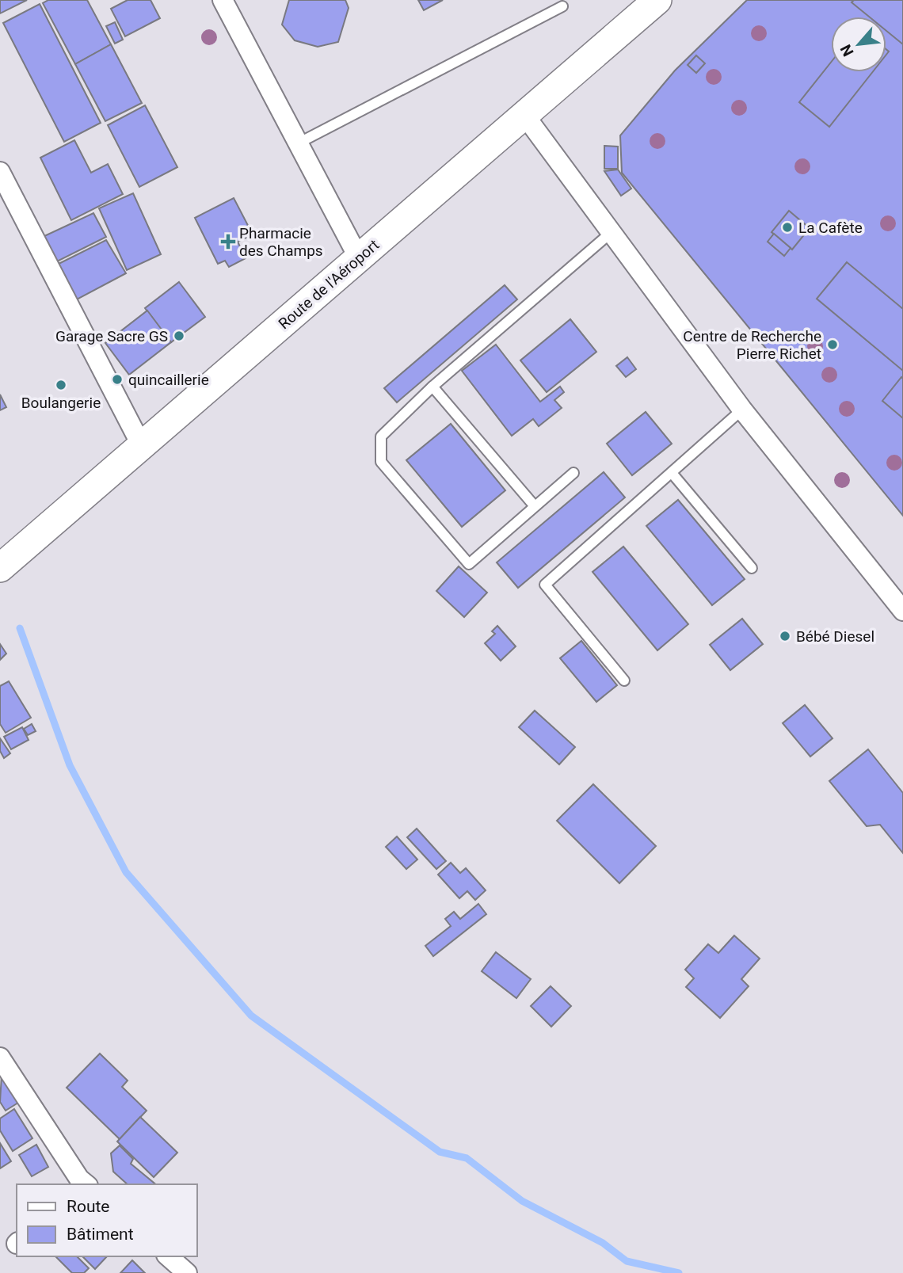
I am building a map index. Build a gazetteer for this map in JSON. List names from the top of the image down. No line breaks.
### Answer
{"streets":{"main road":["Route de l'Aéroport"]},"places":{"other":["La Cafète","Garage Sacre GS","Centre de Recherche Pierre Richet","quincaillerie","Boulangerie","Bébé Diesel"],"health":["Pharmacie des Champs"]},"legend":["Route","Bâtiment"],"north":"bottom left"}
